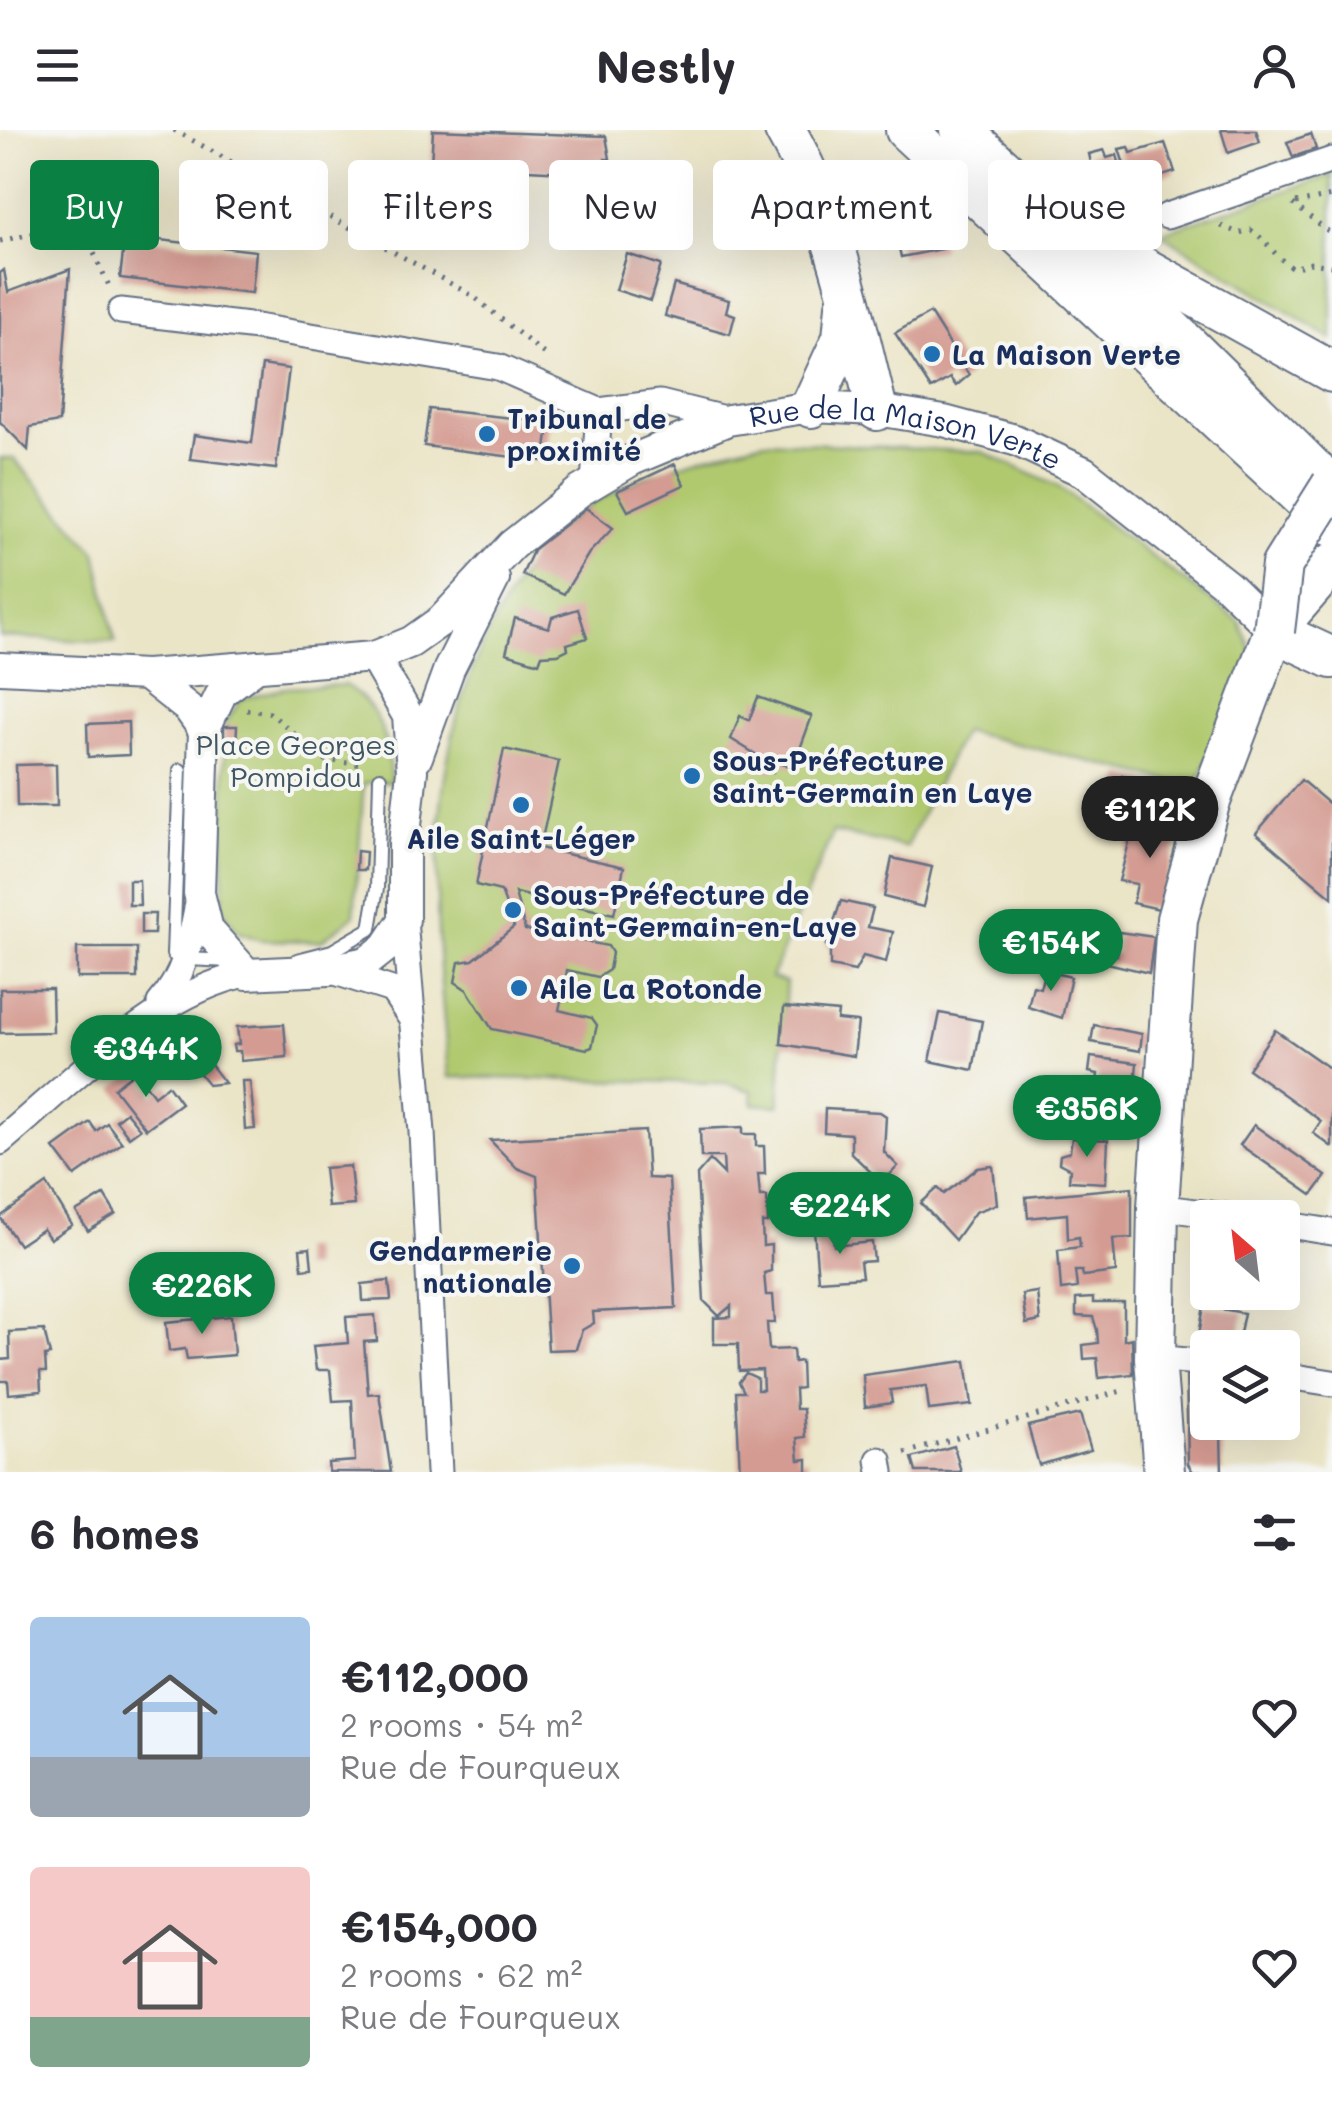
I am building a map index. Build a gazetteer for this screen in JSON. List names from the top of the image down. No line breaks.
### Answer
{"streets":{"street":["Rue de la Maison Verte"]},"parks":["Place Georges Pompidou"],"places":["La Maison Verte","Tribunal de proximité","Sous-Préfecture Saint-Germain en Laye","Aile Saint-Léger","Sous-Préfecture de Saint-Germain-en-Laye","Aile La Rotonde","Gendarmerie nationale"],"north":"top left","page":{"header":"Nestly","chip":["Buy","Rent","Filters","New","Apartment","House"],"price":["€112K","€154K","€344K","€356K","€224K","€226K"],"heading":"6 homes","list":[{"name":"€112,000","note":"2 rooms · 54 m² · Rue de Fourqueux"},{"name":"€154,000","note":"2 rooms · 62 m² · Rue de Fourqueux"}]}}
